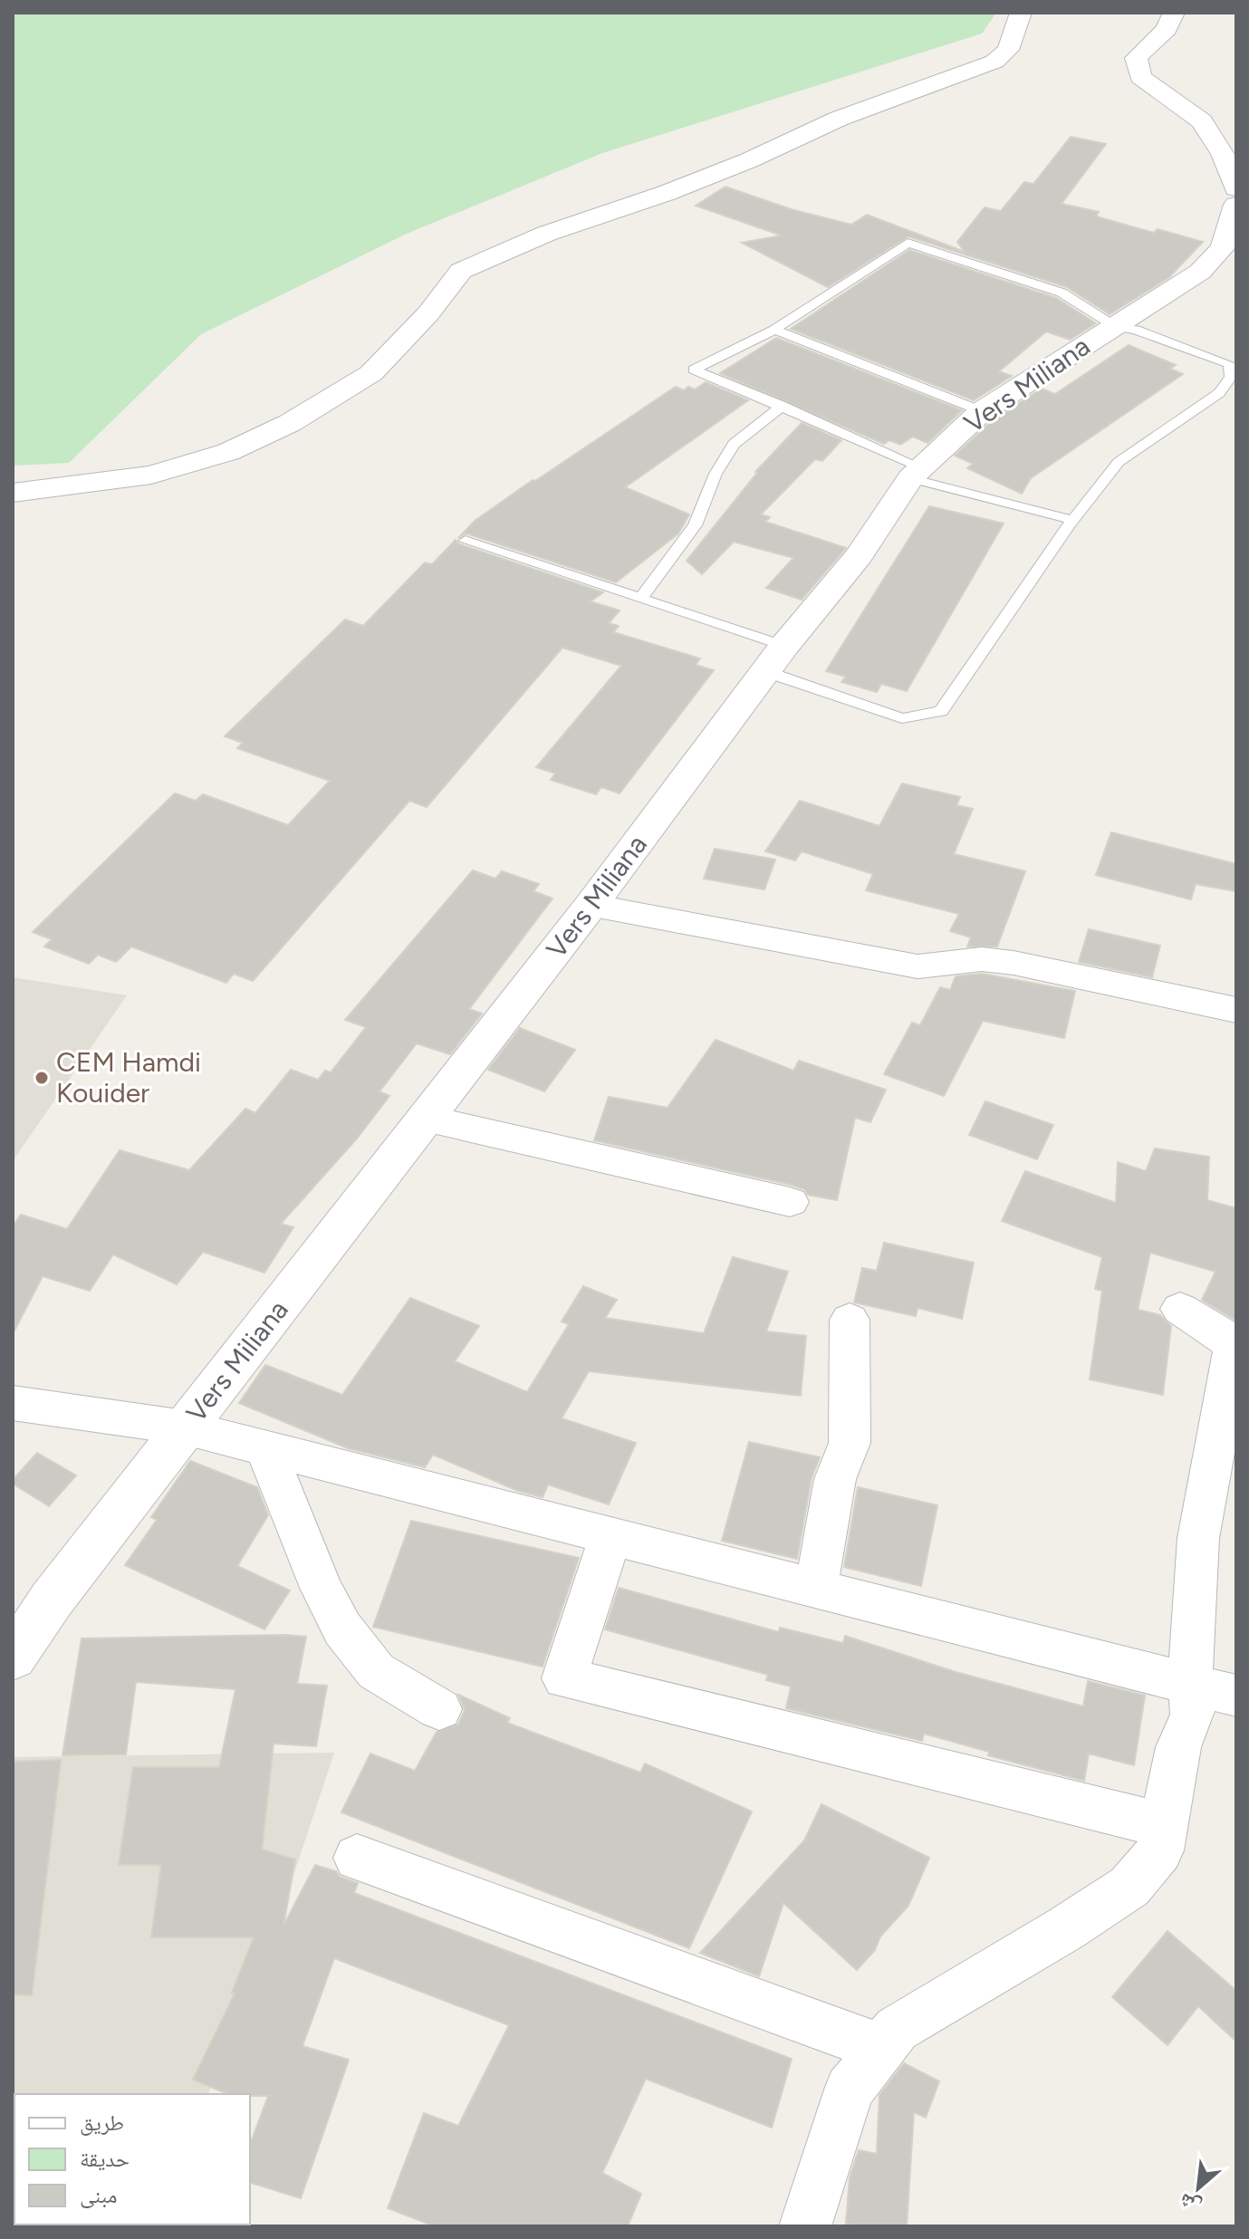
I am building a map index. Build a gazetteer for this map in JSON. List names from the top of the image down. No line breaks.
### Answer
{"streets":{"main road":["Vers Miliana"]},"places":["CEM Hamdi Kouider"],"legend":["طريق","حديقة","مبنى"],"north":"bottom left"}
